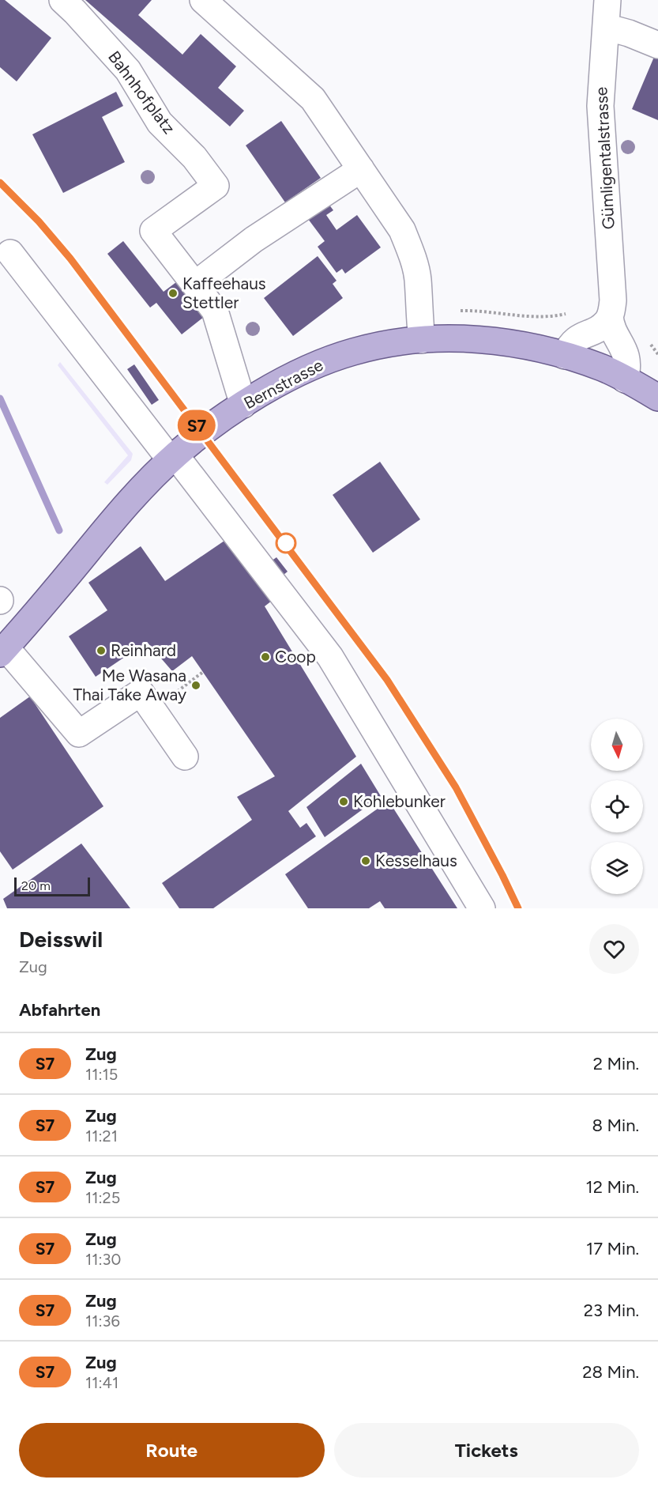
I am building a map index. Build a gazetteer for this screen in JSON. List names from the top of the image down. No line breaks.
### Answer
{"streets":{"main road":["Bernstrasse"],"street":["Bahnhofplatz","Gümligentalstrasse"]},"crossings":[["Bahnhofplatz","Bernstrasse"]],"places":["Kaffeehaus Stettler","Reinhard","Coop","Me Wasana Thai Take Away","Kohlebunker","Kesselhaus"],"scale_bar":"20 m","north":"bottom","page":{"on_map":"S7","scale":"20 m","heading":[["Deisswil","Zug"],"Abfahrten"],"list":[{"mark":"S7","name":"Zug","note":"11:15","value":"2 Min."},{"mark":"S7","name":"Zug","note":"11:21","value":"8 Min."},{"mark":"S7","name":"Zug","note":"11:25","value":"12 Min."},{"mark":"S7","name":"Zug","note":"11:30","value":"17 Min."},{"mark":"S7","name":"Zug","note":"11:36","value":"23 Min."},{"mark":"S7","name":"Zug","note":"11:41","value":"28 Min."}],"buttons":["Route","Tickets"]}}
